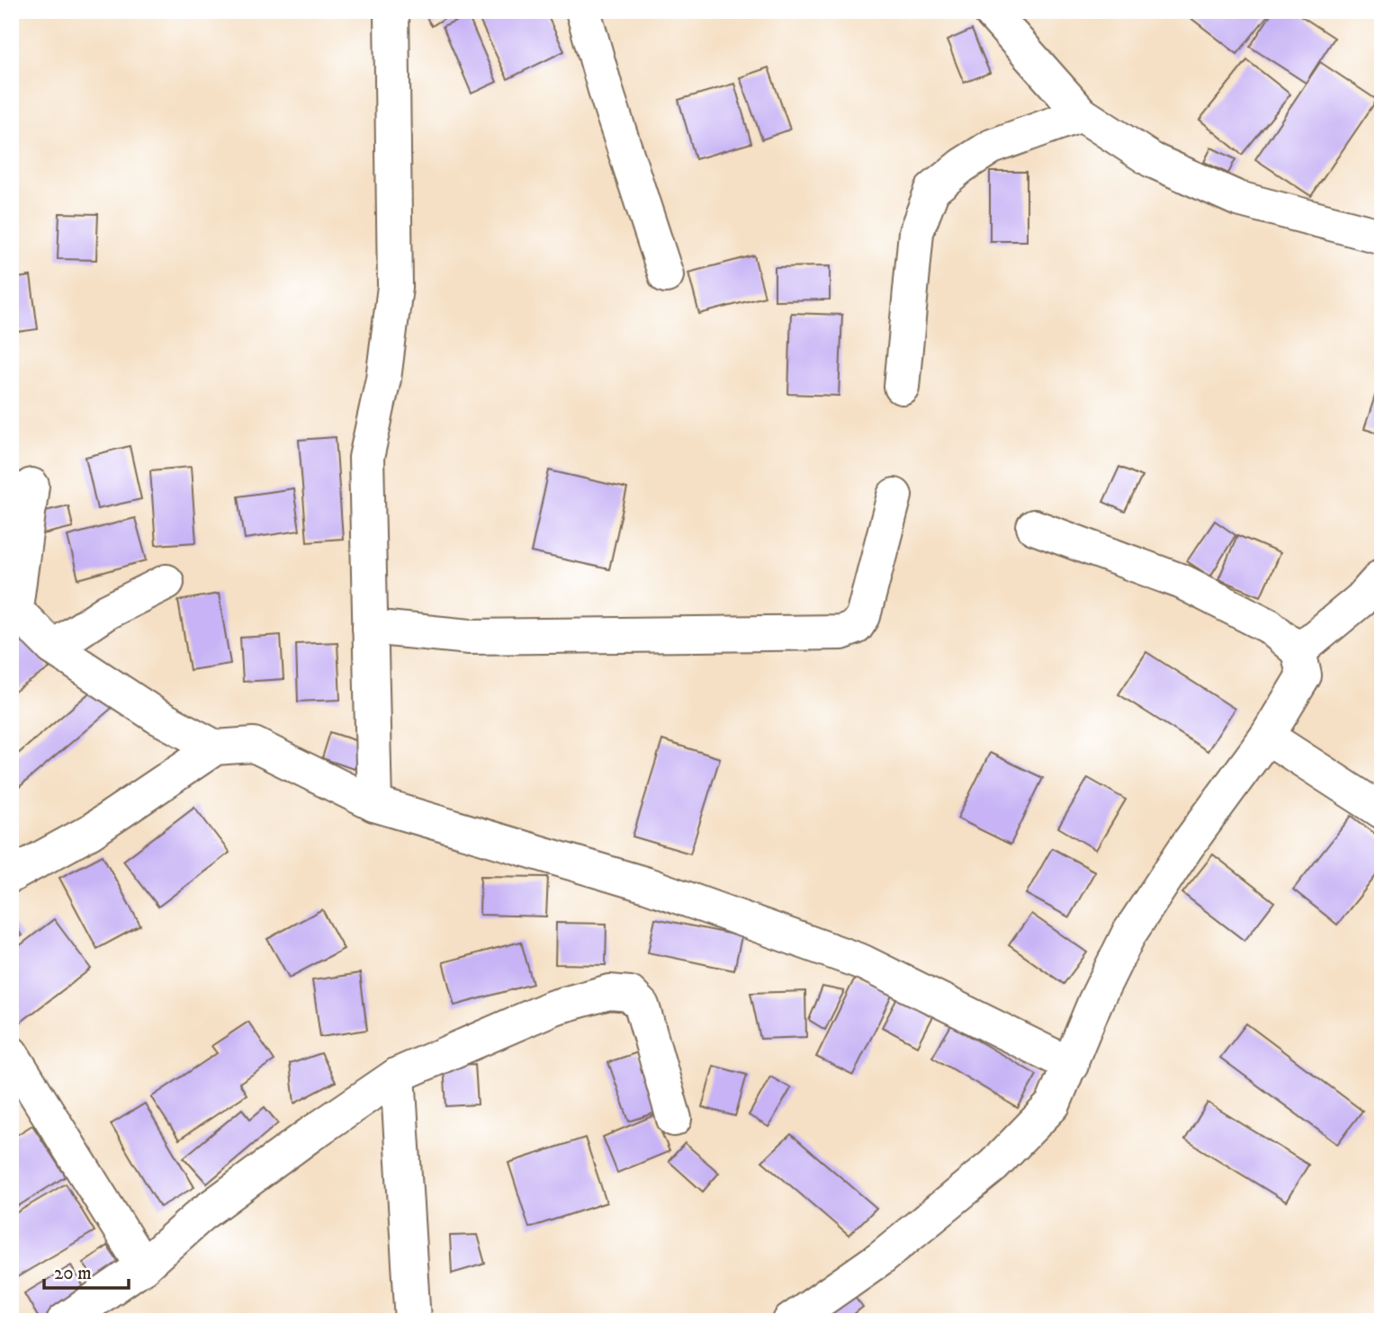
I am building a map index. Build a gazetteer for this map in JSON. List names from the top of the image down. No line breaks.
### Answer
{"scale_bar":"20 m"}
